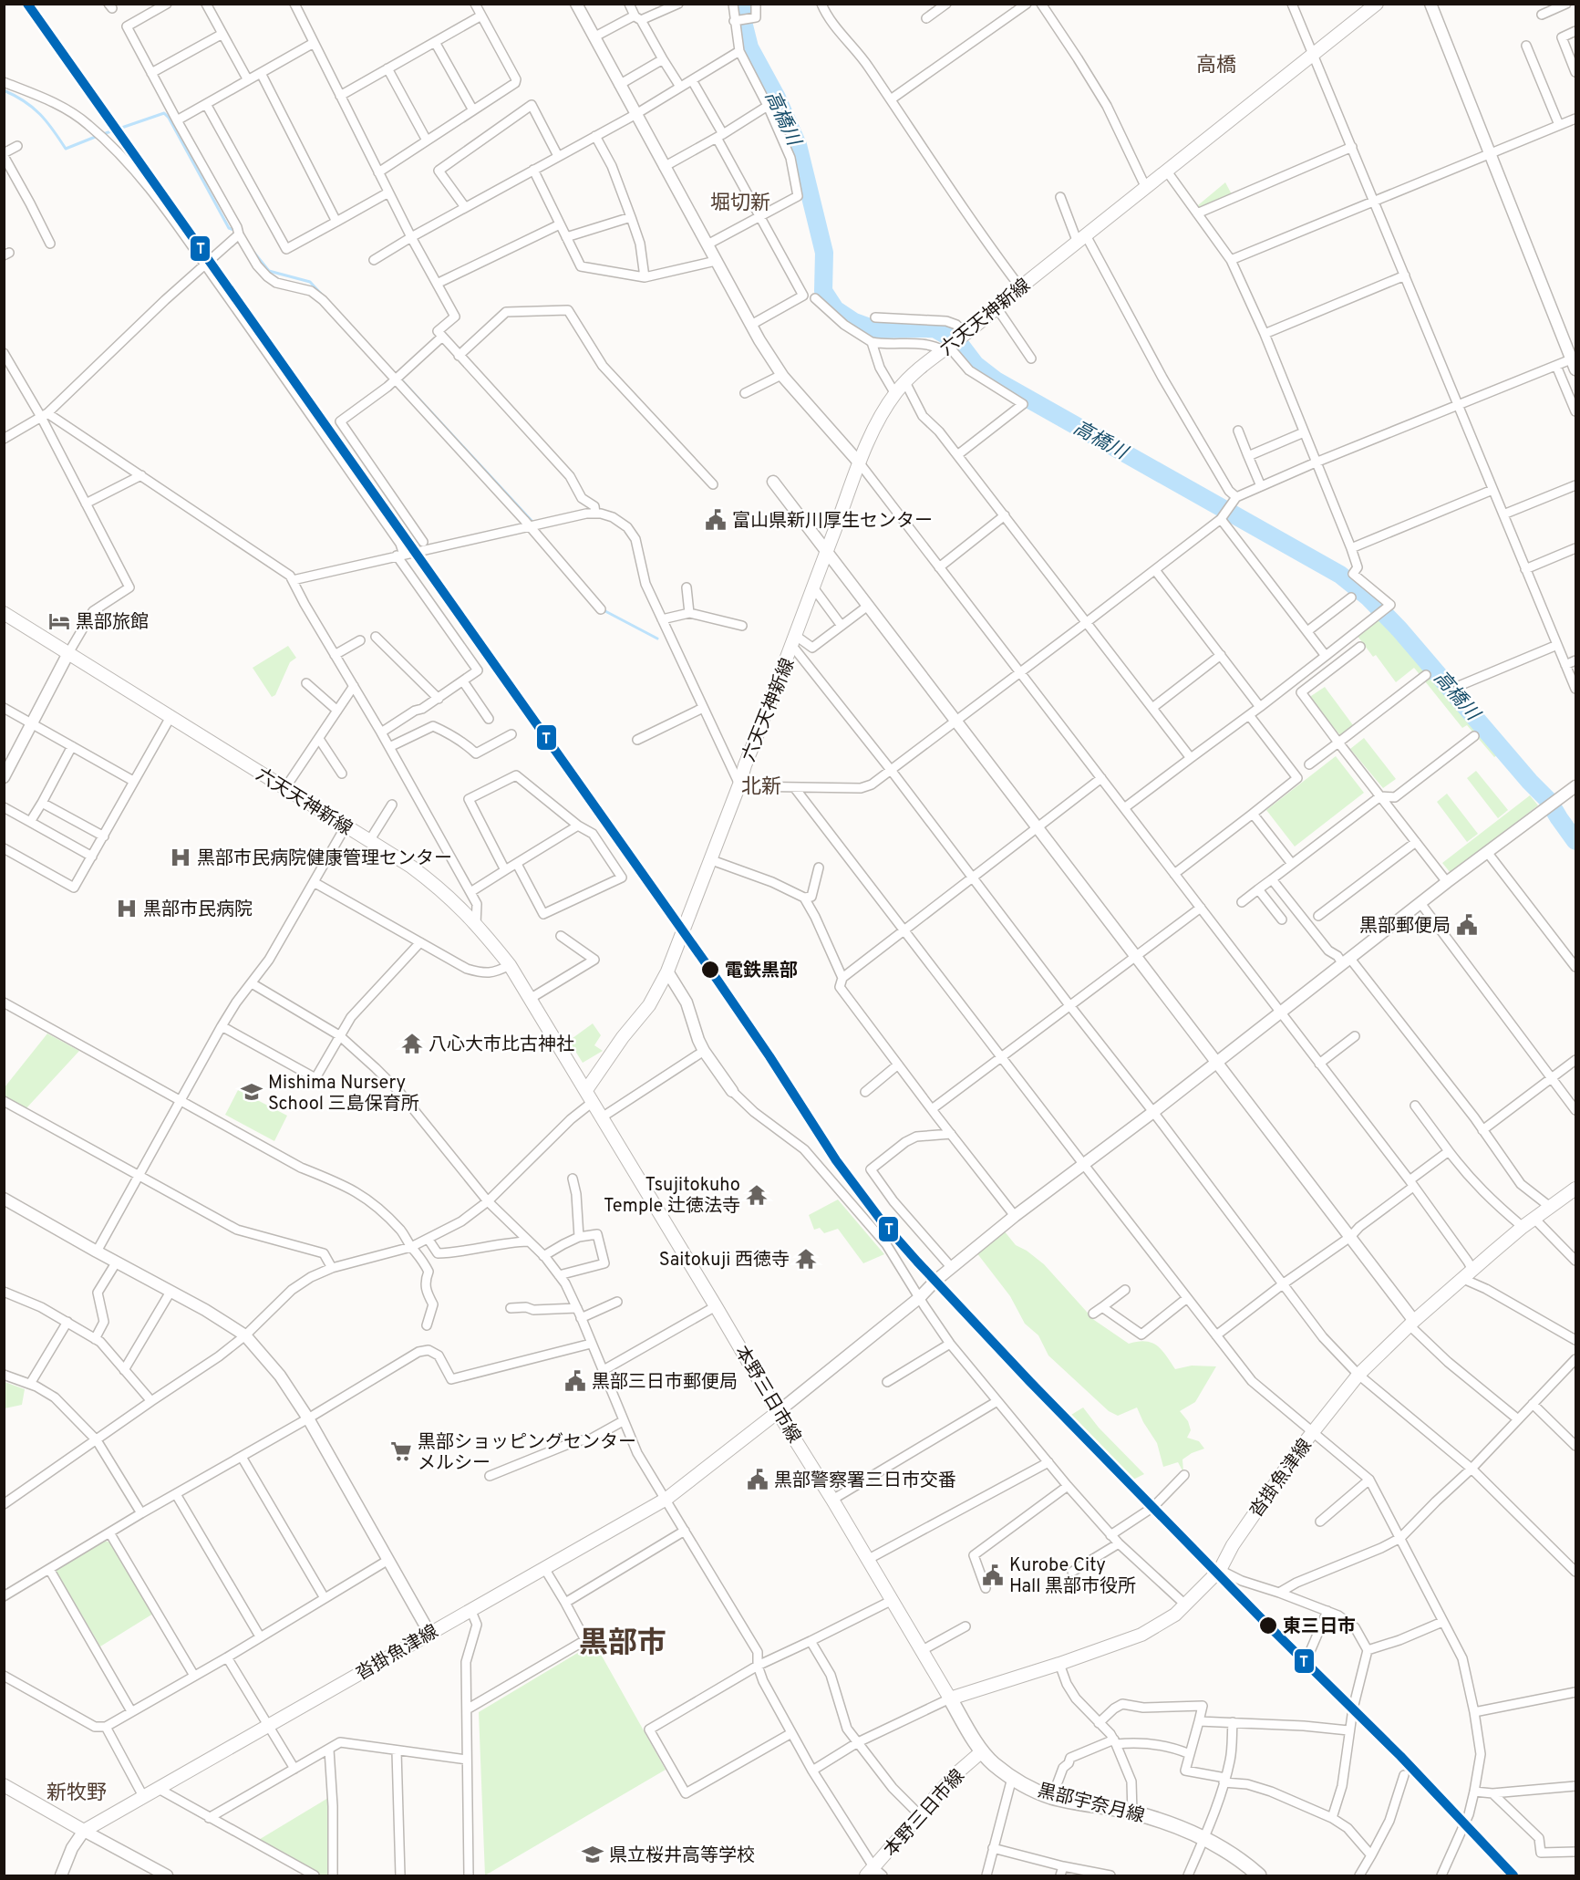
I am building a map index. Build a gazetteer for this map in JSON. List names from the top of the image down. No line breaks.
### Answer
{"streets":{"main road":["六天天神新線","本野三日市線","沓掛魚津線","黒部宇奈月線"]},"crossings":[["六天天神新線","本野三日市線"],["本野三日市線","沓掛魚津線"],["本野三日市線","黒部宇奈月線"],["沓掛魚津線","黒部宇奈月線"]],"districts":["高橋","堀切新","北新","黒部市","新牧野"],"water":["高橋川"],"places":{"public building":["富山県新川厚生センター","黒部郵便局","黒部三日市郵便局","黒部警察署三日市交番","Kurobe City Hall 黒部市役所"],"hotel":["黒部旅館"],"hospital":["黒部市民病院健康管理センター","黒部市民病院"],"other":["電鉄黒部","東三日市"],"temple":["八心大市比古神社","Tsujitokuho Temple 辻徳法寺","Saitokuji 西徳寺"],"school or university":["Mishima Nursery School 三島保育所","県立桜井高等学校"],"supermarket":["黒部ショッピングセンター メルシー"]},"lines":["transit line T"]}
